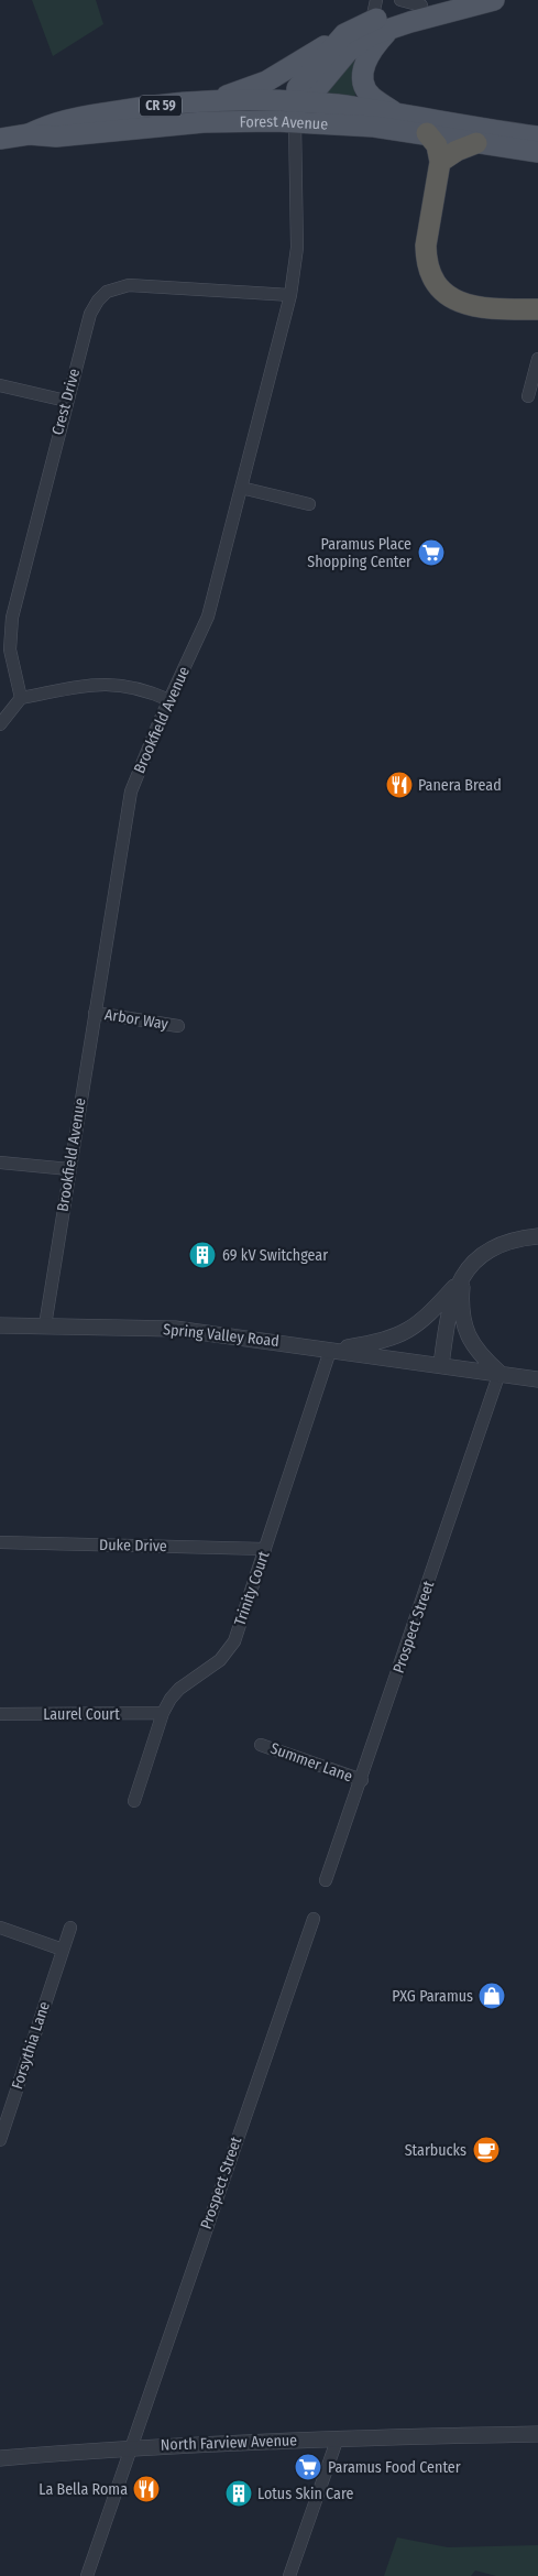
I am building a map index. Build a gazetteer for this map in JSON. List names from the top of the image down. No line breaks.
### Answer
{"streets":{"main road":["CR 59","Forest Avenue"],"street":["Crest Drive","Brookfield Avenue","Arbor Way","Spring Valley Road","Duke Drive","Trinity Court","Prospect Street","Laurel Court","Summer Lane","Forsythia Lane","North Farview Avenue"]},"crossings":[["Forest Avenue","Brookfield Avenue"],["Crest Drive","Brookfield Avenue"],["Brookfield Avenue","Arbor Way"],["Brookfield Avenue","Spring Valley Road"],["Spring Valley Road","Trinity Court"],["Spring Valley Road","Prospect Street"],["Duke Drive","Trinity Court"],["Trinity Court","Laurel Court"],["Prospect Street","Summer Lane"],["Prospect Street","North Farview Avenue"]],"places":{"supermarket":["Paramus Place Shopping Center","Paramus Food Center"],"restaurant":["Panera Bread","La Bella Roma"],"building":["69 kV Switchgear","Lotus Skin Care"],"shop":["PXG Paramus"],"cafe":["Starbucks"]}}
